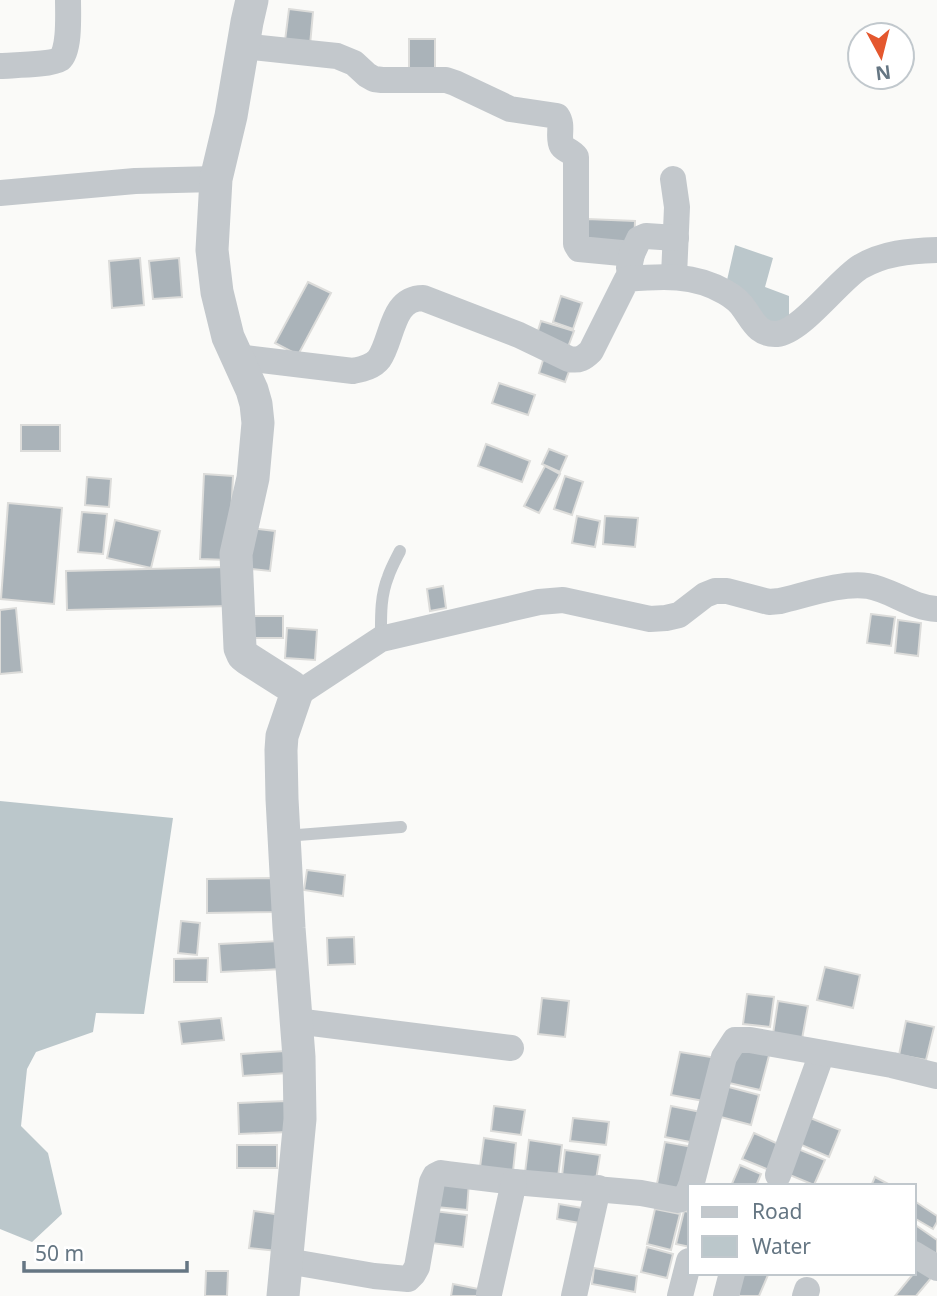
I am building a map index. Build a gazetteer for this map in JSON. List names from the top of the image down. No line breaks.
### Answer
{"legend":["Road","Water"],"scale_bar":"50 m","north":"bottom"}
